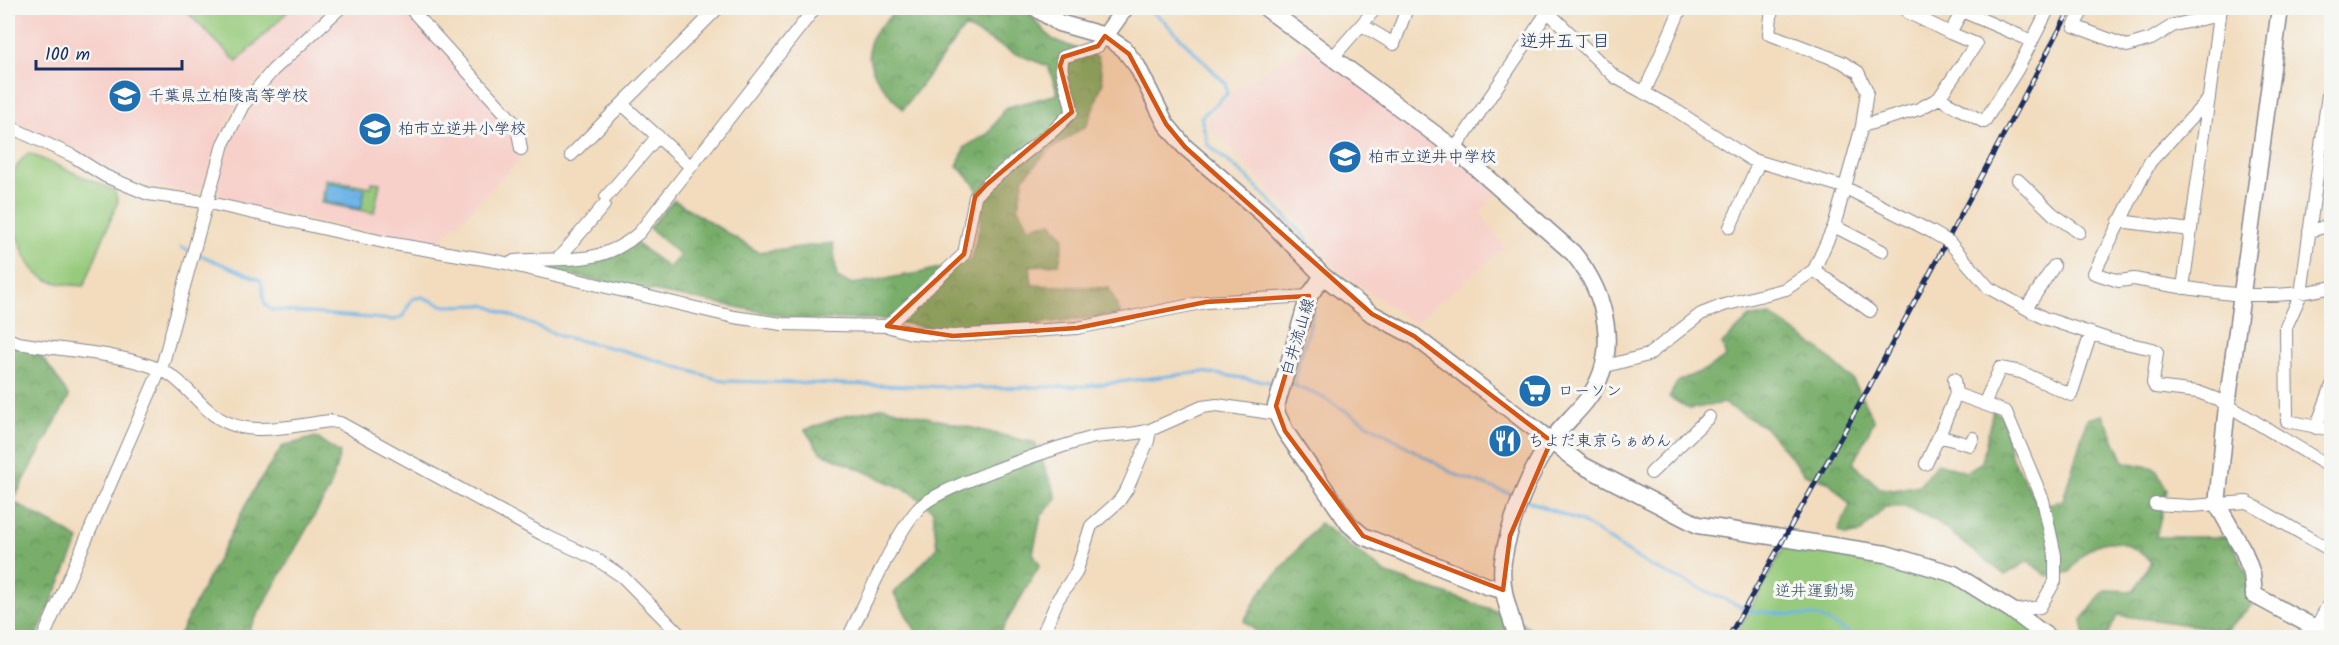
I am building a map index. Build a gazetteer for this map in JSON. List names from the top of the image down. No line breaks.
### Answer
{"streets":{"street":["白井流山線"]},"districts":["逆井五丁目"],"parks":["逆井運動場"],"places":{"school or university":["千葉県立柏陵高等学校","柏市立逆井小学校","柏市立逆井中学校"],"supermarket":["ローソン"],"restaurant":["ちよだ東京らぁめん"]},"scale_bar":"100 m"}
